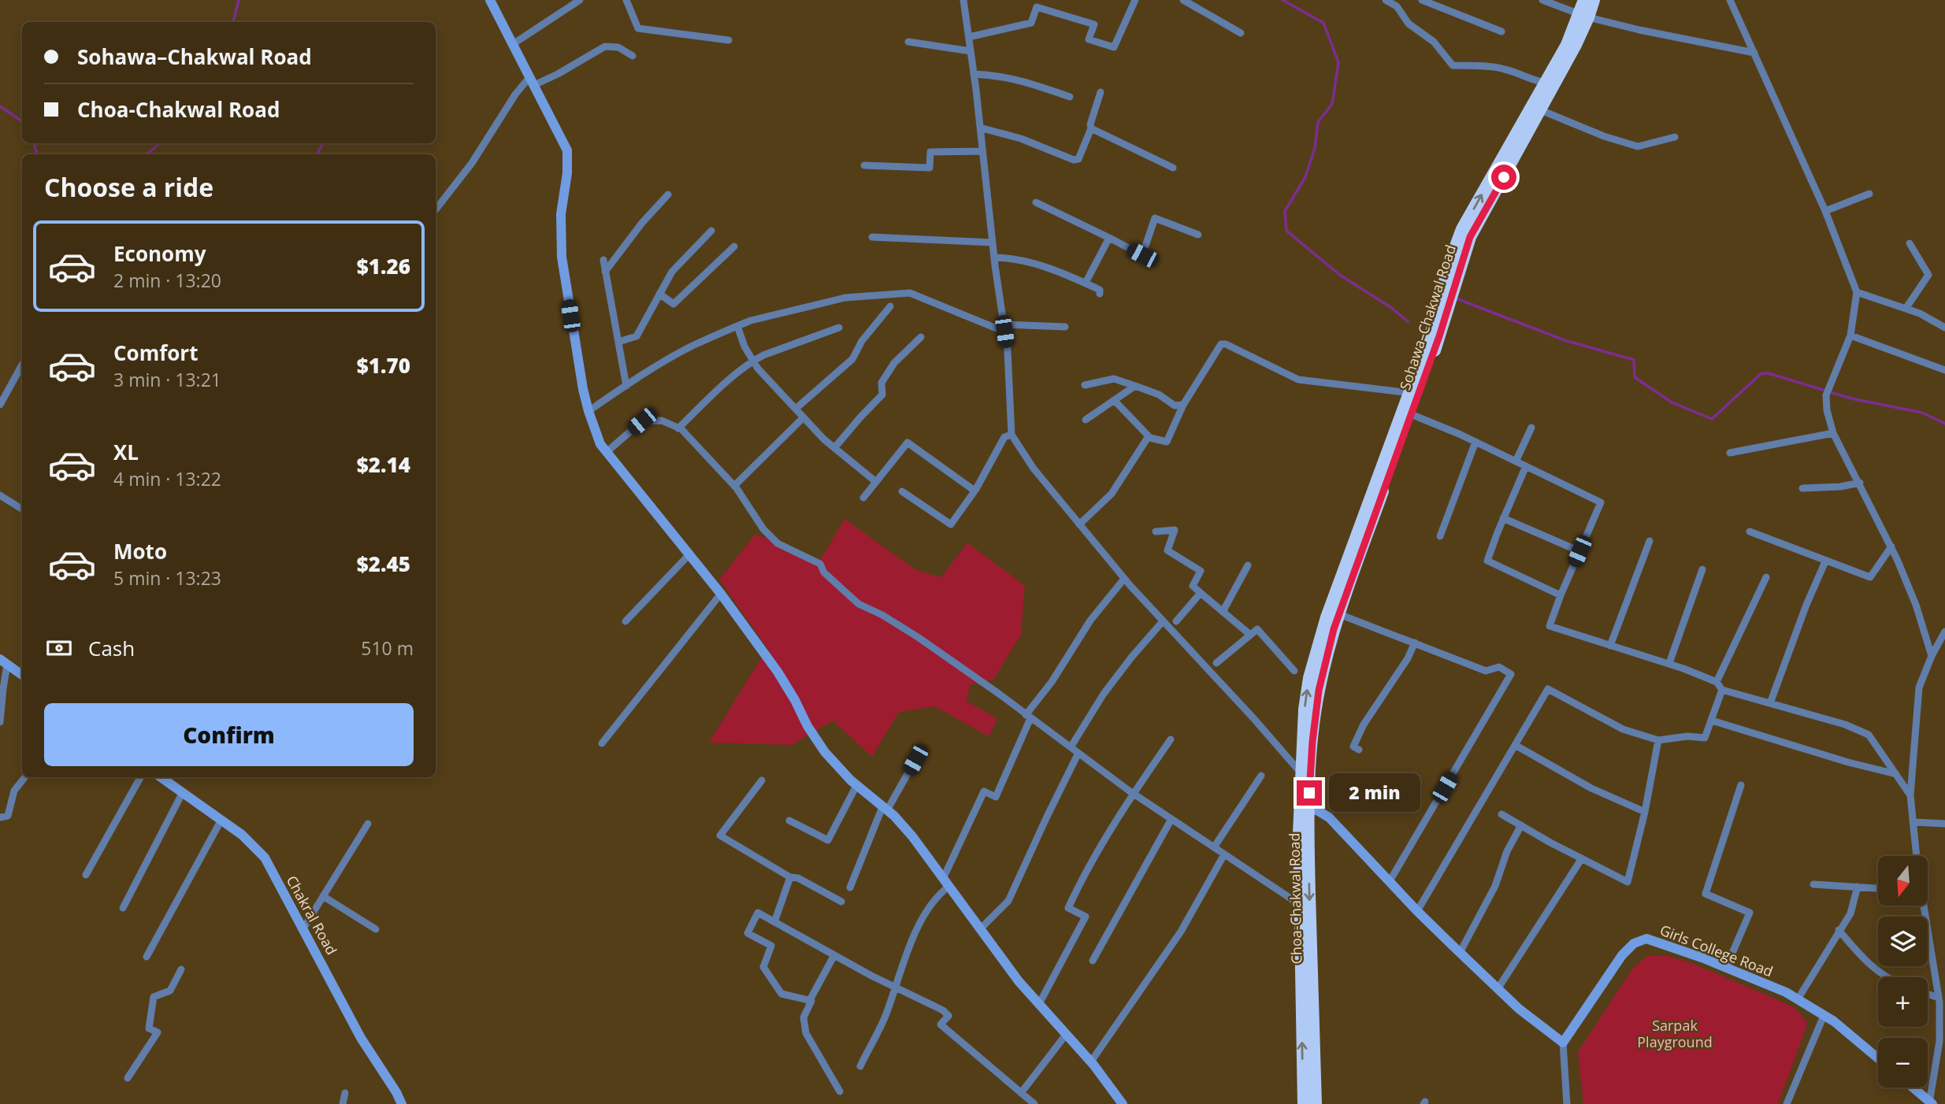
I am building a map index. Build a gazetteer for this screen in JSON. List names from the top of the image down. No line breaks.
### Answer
{"streets":{"highway":["Sohawa–Chakwal Road","Choa-Chakwal Road"],"street":["Chakral Road","Girls College Road"]},"crossings":[["Sohawa–Chakwal Road","Choa-Chakwal Road"]],"parks":["Sarpak Playground"],"north":"bottom","page":{"banner":["Sohawa–Chakwal Road","Choa-Chakwal Road"],"heading":"Choose a ride","list":[{"name":"Economy","note":"2 min · 13:20","value":"$1.26"},{"name":"Comfort","note":"3 min · 13:21","value":"$1.70"},{"name":"XL","note":"4 min · 13:22","value":"$2.14"},{"name":"Moto","note":"5 min · 13:23","value":"$2.45"}],"pay":["Cash","510 m"],"buttons":"Confirm","bubble":"2 min","map_buttons":["+","−"]}}
